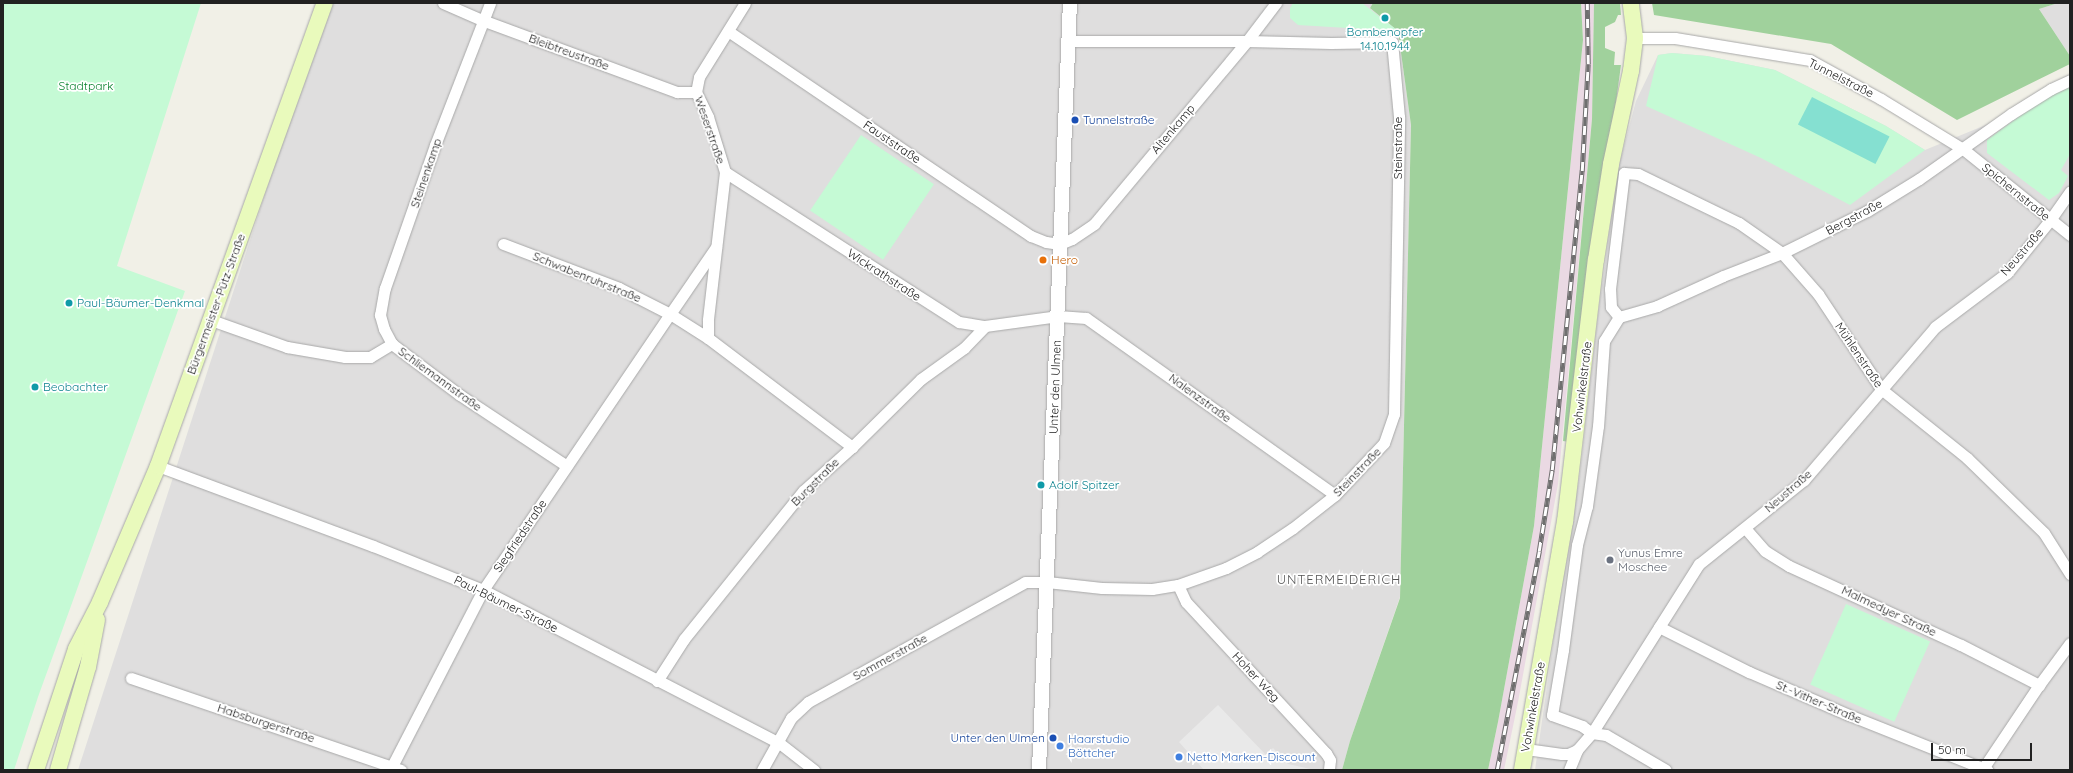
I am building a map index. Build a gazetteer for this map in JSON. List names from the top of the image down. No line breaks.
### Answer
{"streets":{"main road":["Bürgermeister-Pütz-Straße","Vohwinkelstraße"],"street":["Bleibtreustraße","Tunnelstraße","Altenkamp","Weserstraße","Fauststraße","Steinstraße","Steinenkamp","Spichernstraße","Bergstraße","Neustraße","Wickrathstraße","Schwabenruhrstraße","Mühlenstraße","Schliemannstraße","Unter den Ulmen","Nalenzstraße","Burgstraße","Siegfriedstraße","Paul-Bäumer-Straße","Malmedyer Straße","Sommerstraße","Hoher Weg","St.-Vither-Straße","Habsburgerstraße"]},"crossings":[["Bleibtreustraße","Weserstraße"],["Bleibtreustraße","Steinenkamp"],["Tunnelstraße","Spichernstraße"],["Tunnelstraße","Bergstraße"],["Tunnelstraße","Vohwinkelstraße"],["Altenkamp","Fauststraße"],["Altenkamp","Steinstraße"],["Altenkamp","Unter den Ulmen"],["Weserstraße","Fauststraße"],["Weserstraße","Wickrathstraße"],["Weserstraße","Schwabenruhrstraße"],["Weserstraße","Siegfriedstraße"],["Fauststraße","Unter den Ulmen"],["Steinstraße","Unter den Ulmen"],["Steinstraße","Nalenzstraße"],["Steinstraße","Sommerstraße"],["Steinstraße","Hoher Weg"],["Steinenkamp","Schliemannstraße"],["Spichernstraße","Bergstraße"],["Spichernstraße","Neustraße"],["Bergstraße","Mühlenstraße"],["Neustraße","Mühlenstraße"],["Neustraße","Malmedyer Straße"],["Neustraße","St.-Vither-Straße"],["Wickrathstraße","Unter den Ulmen"],["Wickrathstraße","Nalenzstraße"],["Wickrathstraße","Burgstraße"],["Schwabenruhrstraße","Siegfriedstraße"],["Bürgermeister-Pütz-Straße","Schliemannstraße"],["Bürgermeister-Pütz-Straße","Paul-Bäumer-Straße"],["Schliemannstraße","Siegfriedstraße"],["Unter den Ulmen","Nalenzstraße"],["Unter den Ulmen","Sommerstraße"],["Burgstraße","Paul-Bäumer-Straße"],["Siegfriedstraße","Paul-Bäumer-Straße"],["Siegfriedstraße","Habsburgerstraße"],["Paul-Bäumer-Straße","Sommerstraße"]],"districts":["UNTERMEIDERICH"],"parks":["Stadtpark"],"places":["Bombenopfer 14.10.1944","Tunnelstraße","Hero","Paul-Bäumer-Denkmal","Beobachter","Adolf Spitzer","Yunus Emre Moschee","Unter den Ulmen","Haarstudio Böttcher","Netto Marken-Discount"],"scale_bar":"50 m"}
